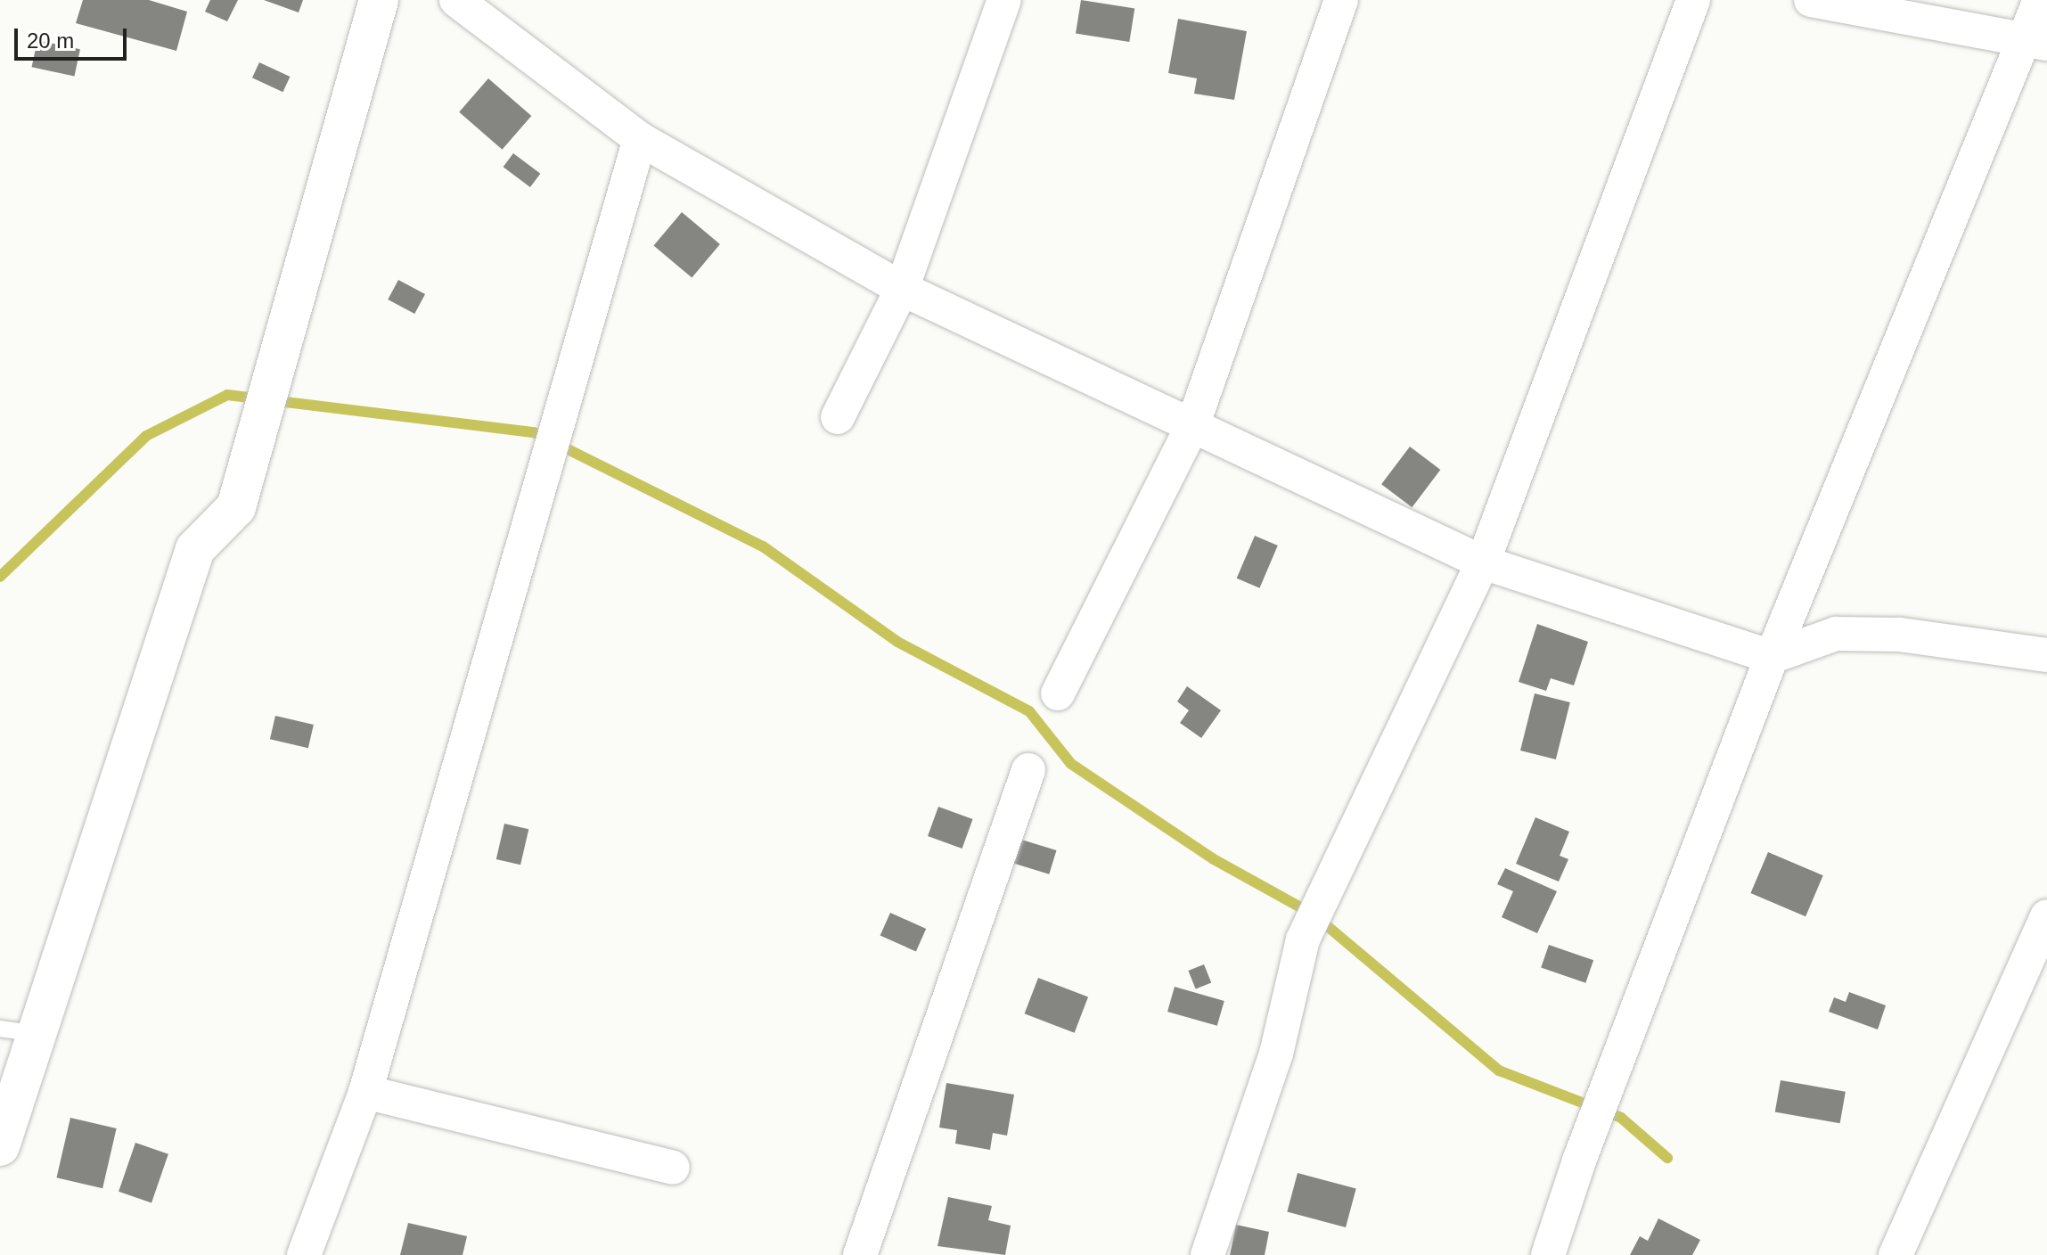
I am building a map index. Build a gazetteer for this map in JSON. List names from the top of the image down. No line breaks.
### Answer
{"scale_bar":"20 m"}
